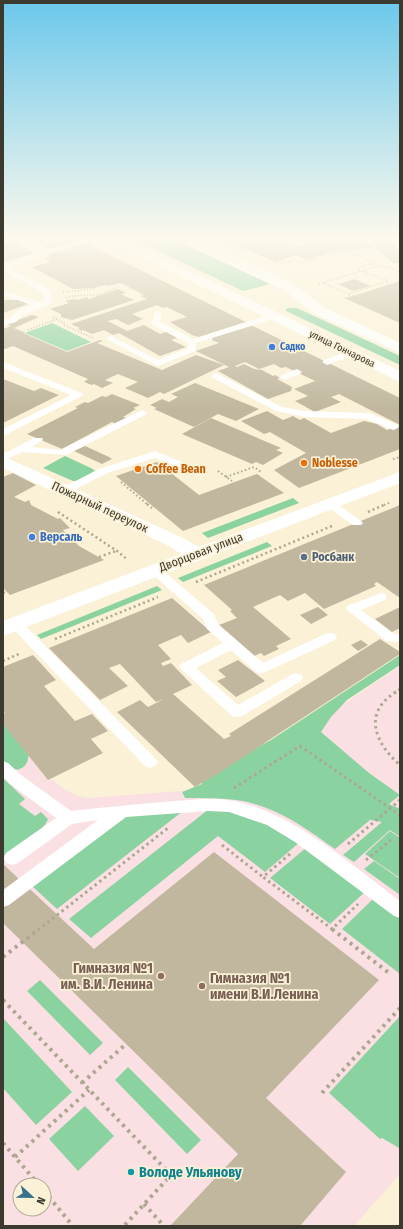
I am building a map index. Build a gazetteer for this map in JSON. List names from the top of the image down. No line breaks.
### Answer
{"streets":{"main road":["улица Гончарова","Пожарный переулок","Дворцовая улица"]},"crossings":[["Пожарный переулок","Дворцовая улица"]],"places":["Садко","Noblesse","Coffee Bean","Версаль","Росбанк","Гимназия №1 им. В.И. Ленина","Гимназия №1 имени В.И.Ленина","Володе Ульянову"],"north":"right"}
